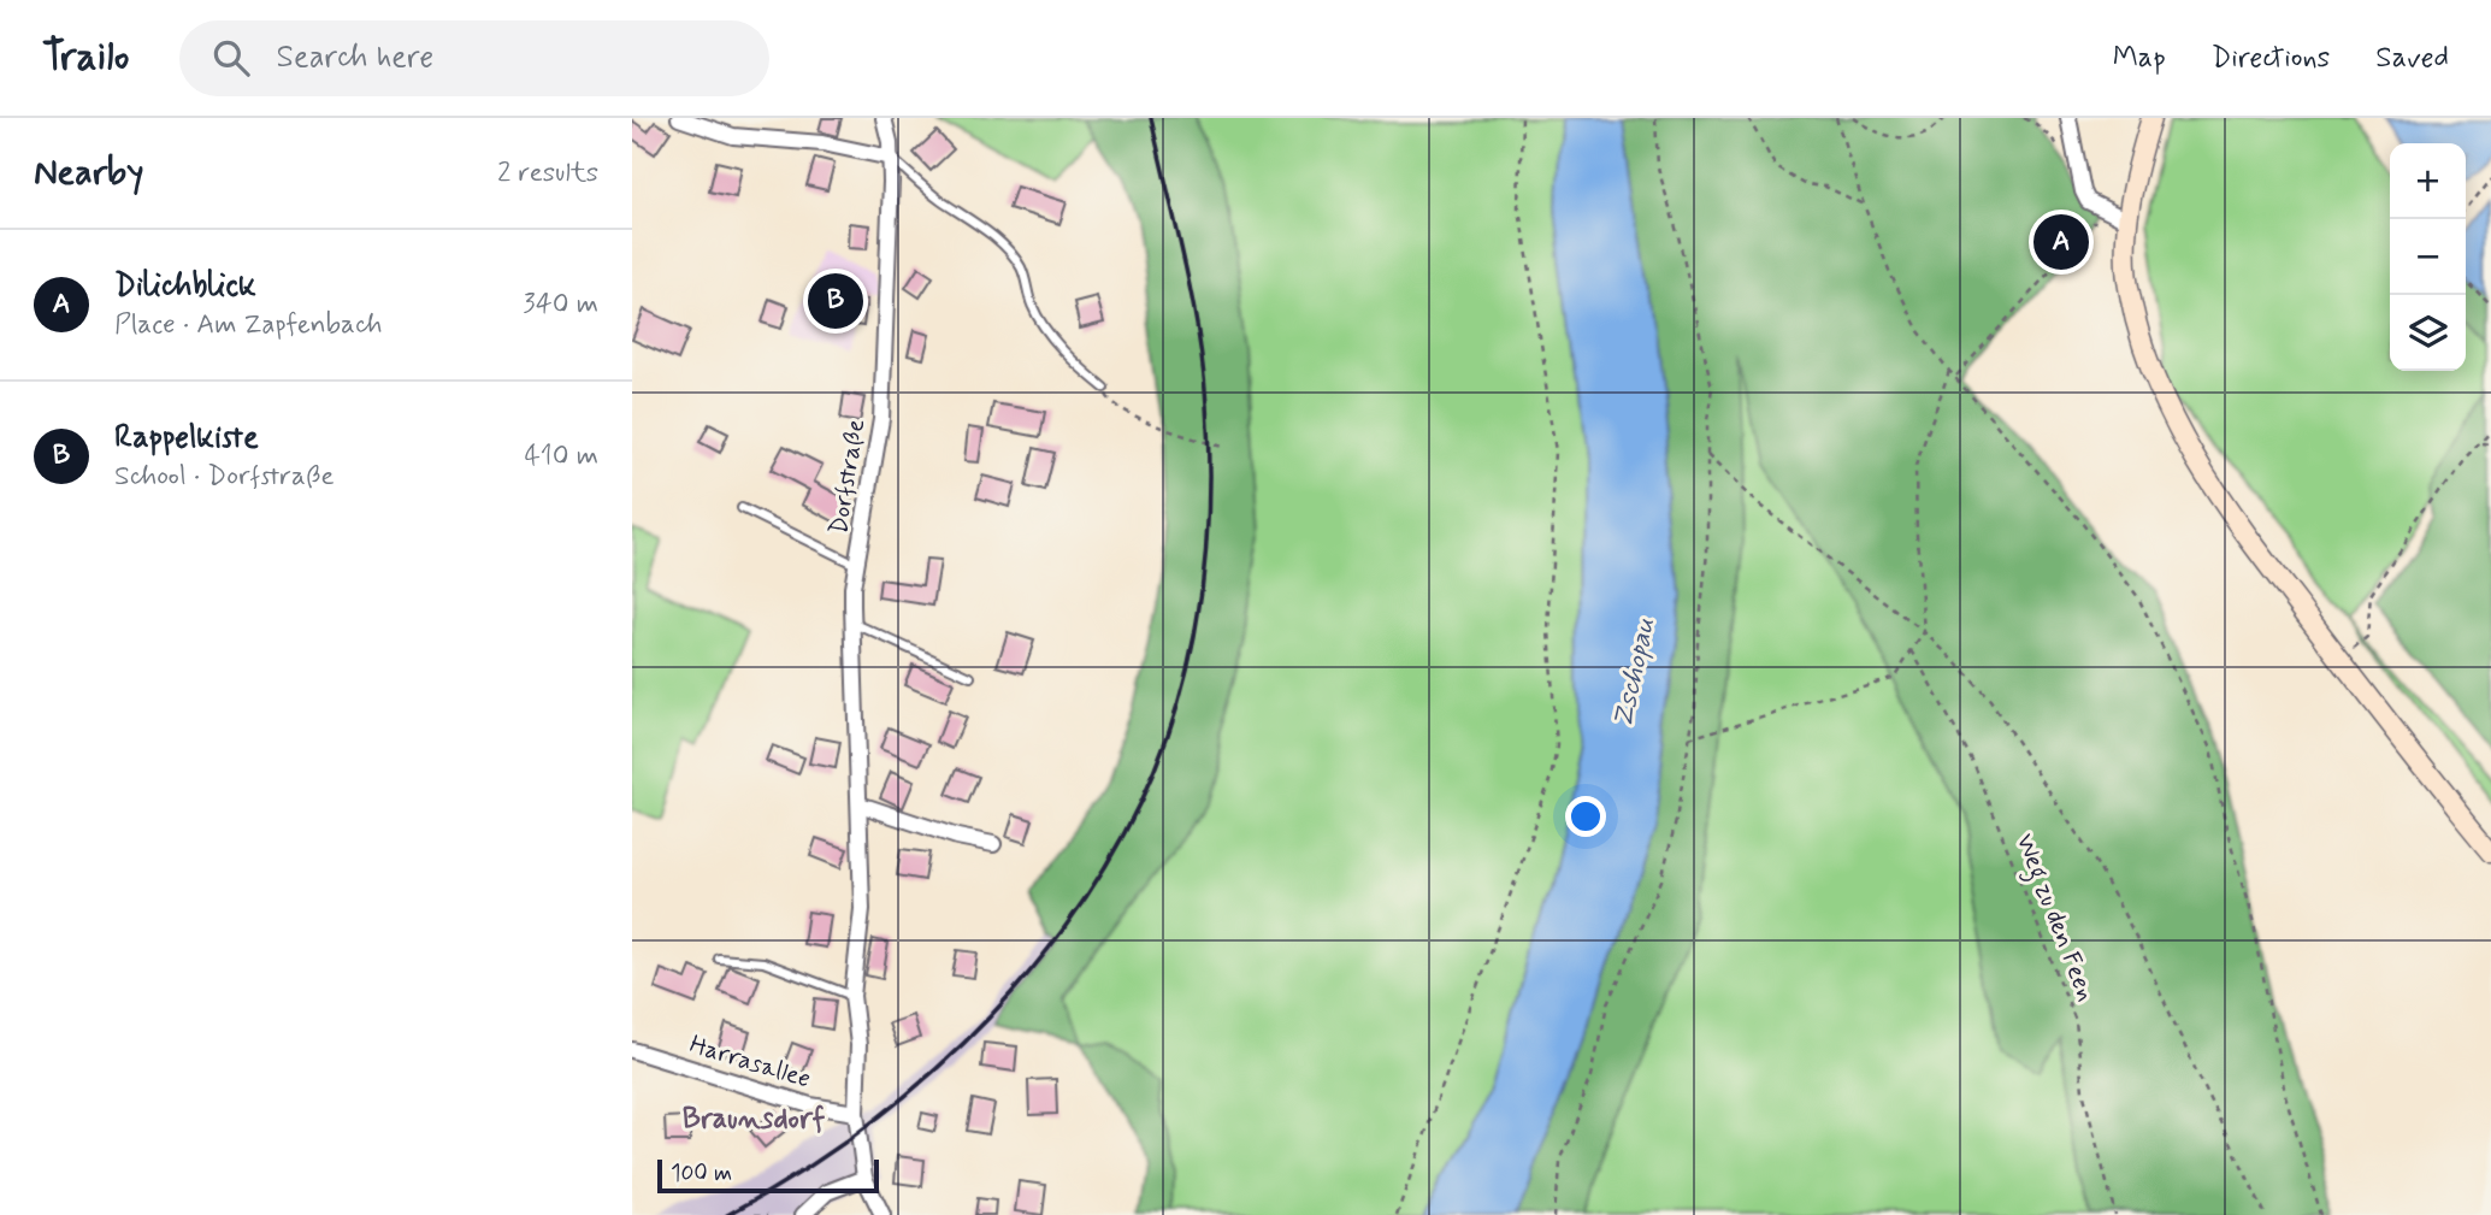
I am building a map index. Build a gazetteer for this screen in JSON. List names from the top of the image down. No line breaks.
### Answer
{"streets":{"street":["Dorfstraße","Harrasallee"],"path":["Weg zu den Feen"]},"crossings":[["Dorfstraße","Harrasallee"]],"districts":["Braunsdorf"],"water":["Zschopau"],"scale_bar":"100 m","page":{"header":"Trailo","search":"Search here","nav":["Map","Directions","Saved"],"heading":["Nearby","2 results"],"map_buttons":["+","−"],"pins":["A","B"],"list":[{"mark":"A","name":"Dilichblick","note":"Place · Am Zapfenbach","value":"340 m"},{"mark":"B","name":"Rappelkiste","note":"School · Dorfstraße","value":"410 m"}],"scale":"100 m"}}
